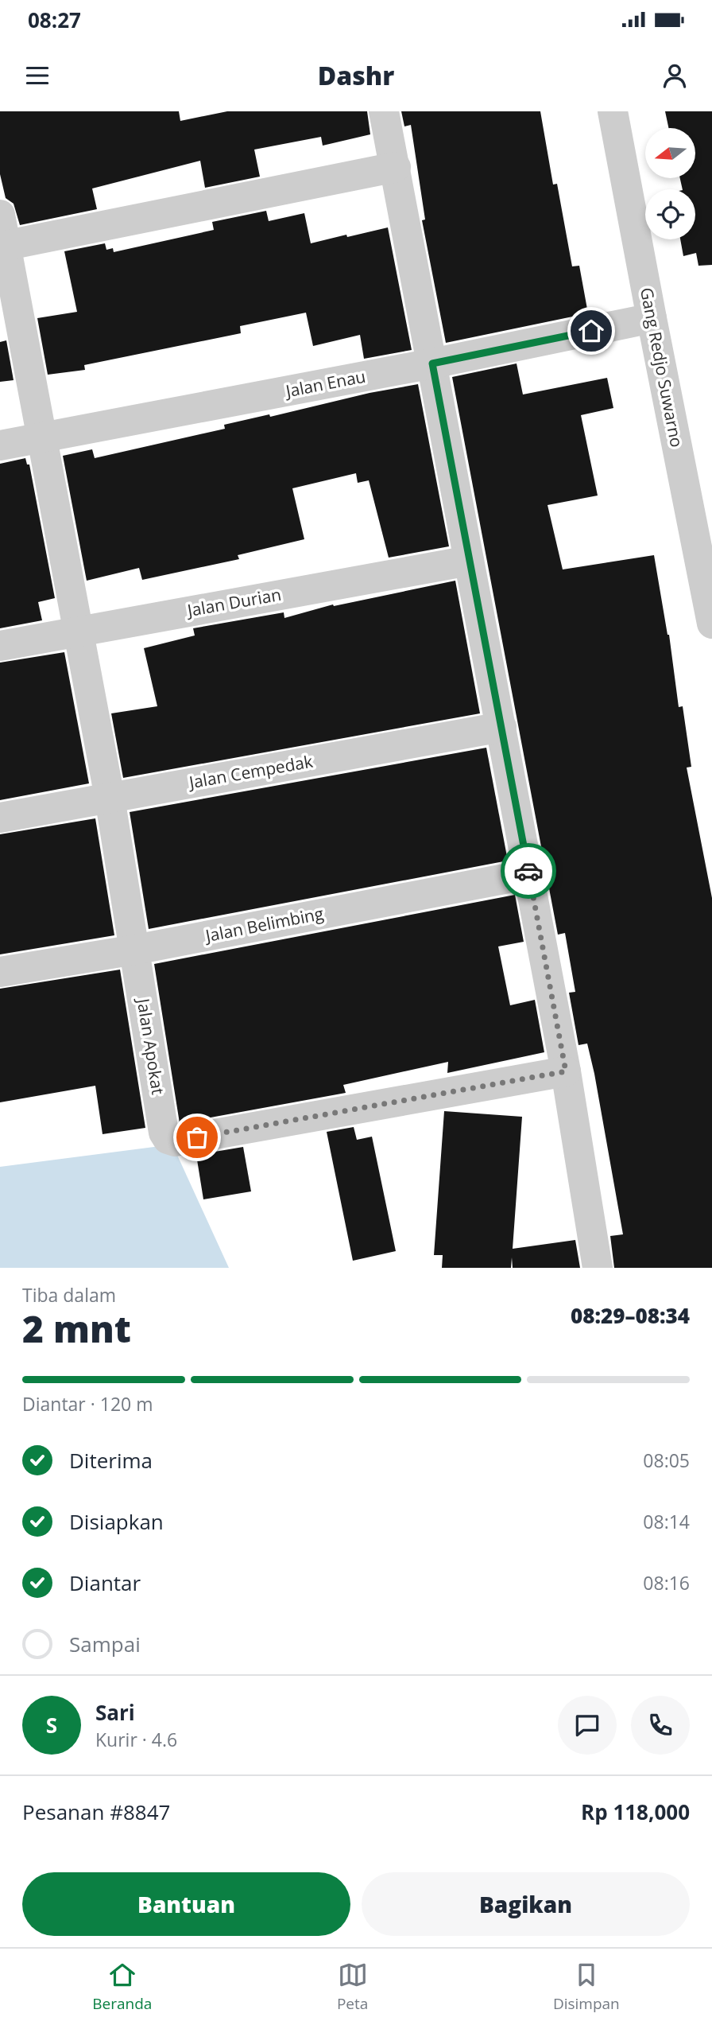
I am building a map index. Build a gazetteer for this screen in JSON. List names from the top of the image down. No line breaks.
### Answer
{"streets":{"street":["Gang Redjo Suwarno","Jalan Enau","Jalan Durian","Jalan Cempedak","Jalan Belimbing","Jalan Apokat"]},"crossings":[["Gang Redjo Suwarno","Jalan Enau"],["Jalan Enau","Jalan Apokat"],["Jalan Durian","Jalan Apokat"],["Jalan Cempedak","Jalan Apokat"],["Jalan Belimbing","Jalan Apokat"]],"north":"left","page":{"status":"08:27","header":"Dashr","heading":["2 mnt","Tiba dalam","08:29–08:34"],"panel":["Sari","Kurir · 4.6","Pesanan #8847","Rp 118,000"],"bar":"Diantar · 120 m","list":[["Diterima","08:05"],["Disiapkan","08:14"],["Diantar","08:16"],"Sampai"],"round":"S","buttons":["Bantuan","Bagikan"],"tabs":["Beranda","Peta","Disimpan"]}}
